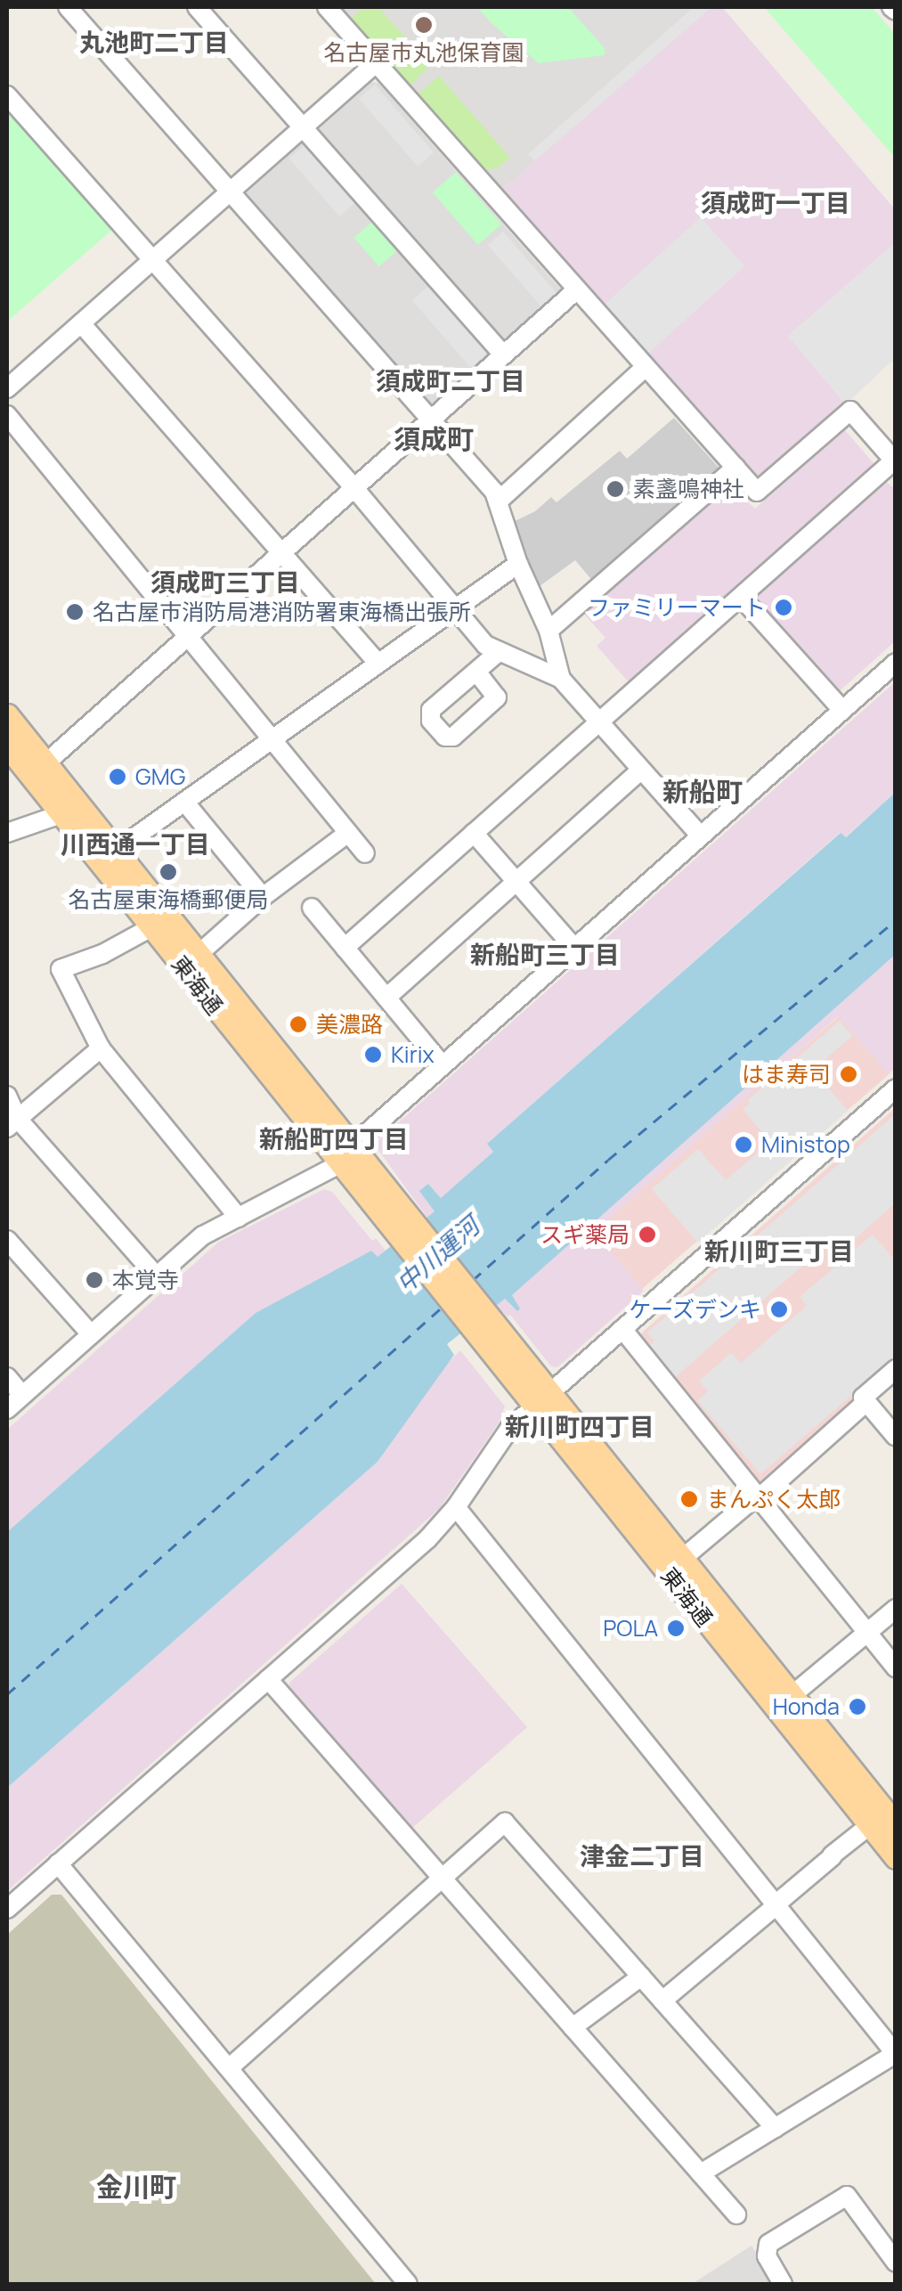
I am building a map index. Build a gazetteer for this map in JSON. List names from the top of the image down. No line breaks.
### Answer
{"streets":{"main road":["東海通"]},"districts":["丸池町二丁目","須成町一丁目","須成町二丁目","須成町","須成町三丁目","新船町","川西通一丁目","新船町三丁目","新船町四丁目","新川町三丁目","新川町四丁目","津金二丁目","金川町"],"water":["中川運河"],"places":["名古屋市丸池保育園","素盞鳴神社","ファミリーマート","名古屋市消防局港消防署東海橋出張所","GMG","名古屋東海橋郵便局","美濃路","Kirix","はま寿司","Ministop","スギ薬局","本覚寺","ケーズデンキ","まんぷく太郎","POLA","Honda"]}
